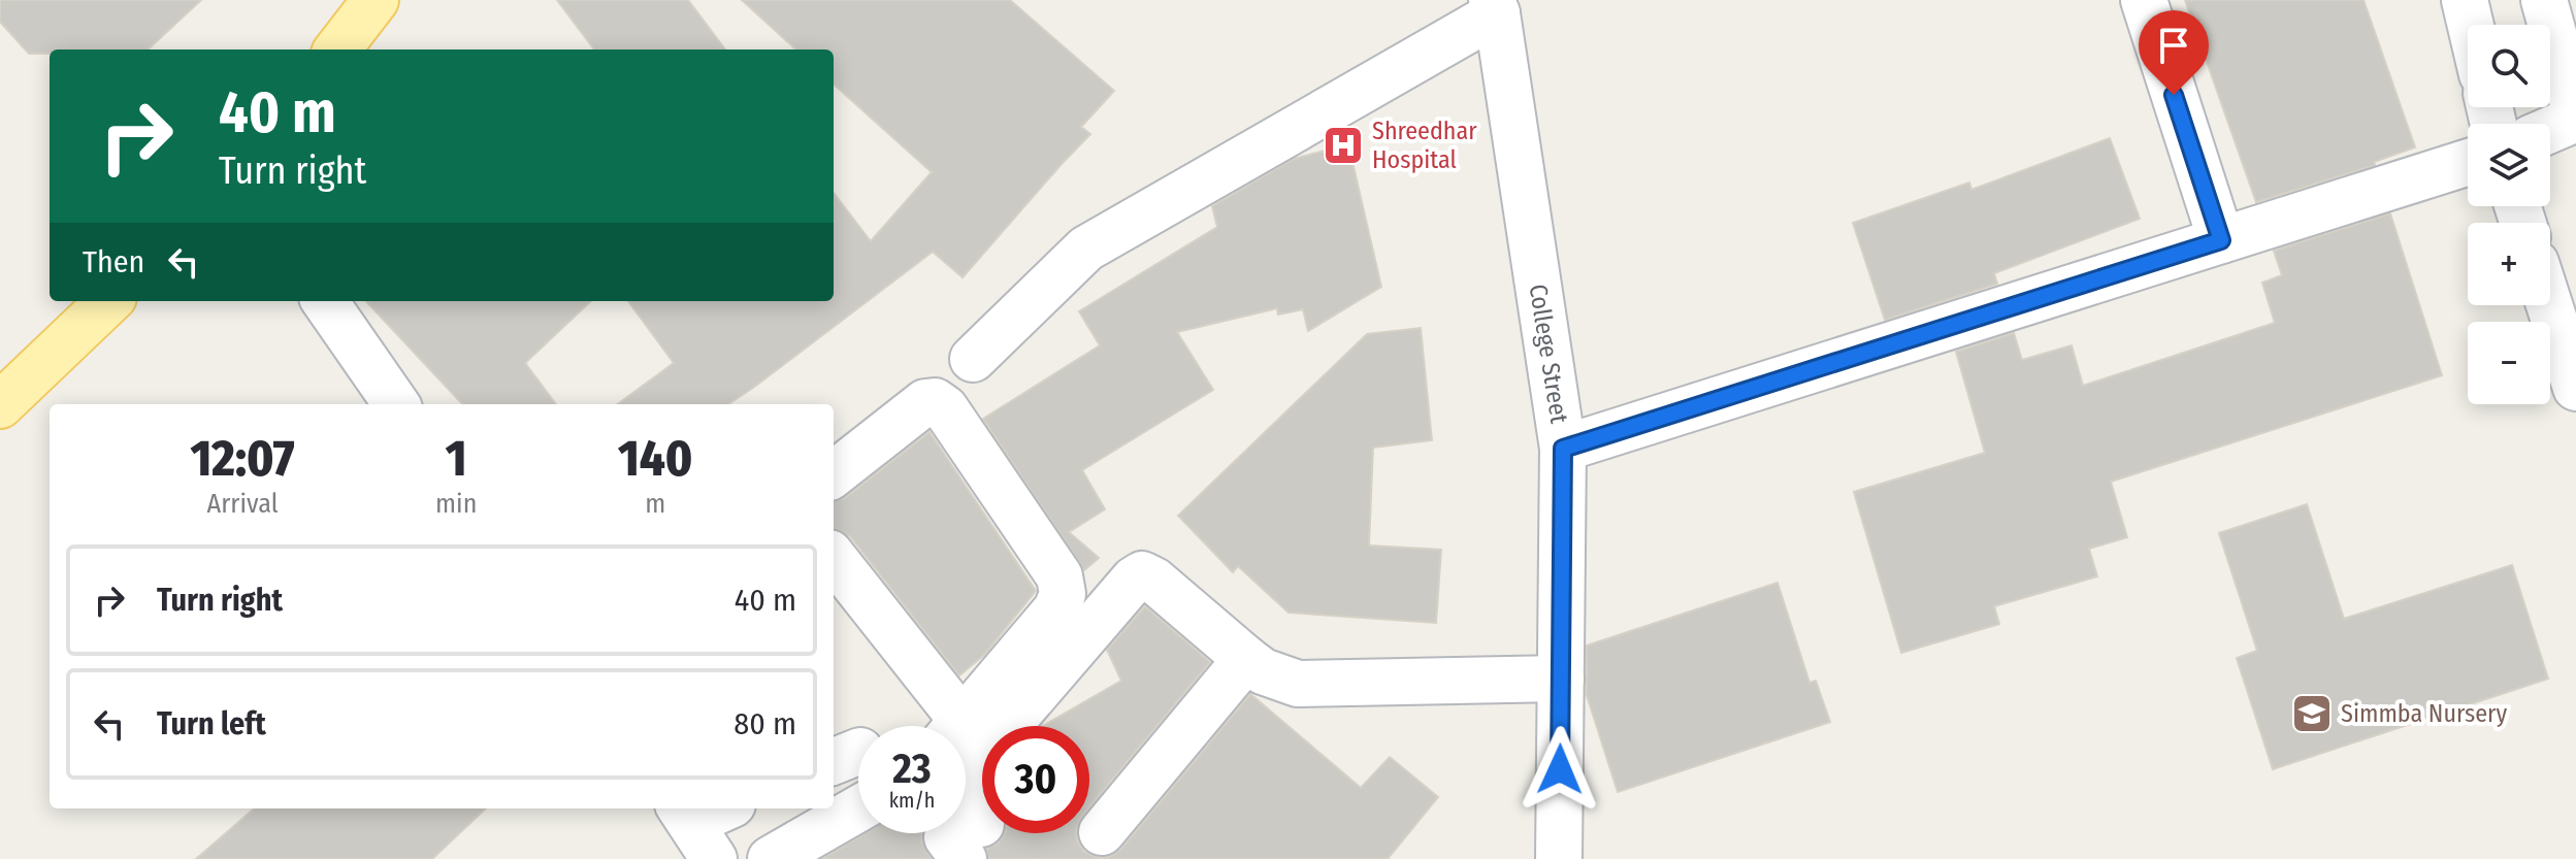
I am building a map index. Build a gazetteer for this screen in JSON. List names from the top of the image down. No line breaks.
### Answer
{"streets":{"street":["College Street"]},"places":{"hospital":["Shreedhar Hospital"],"school or university":["Simmba Nursery"]},"page":{"map_buttons":["+","−"],"turn":["40 m","Turn right"],"then":"Then","eta":["12:07","Arrival","1","min","140","m"],"list":[{"name":"Turn right","value":"40 m"},{"name":"Turn left","value":"80 m"}],"speed":"23 km/h","limit":"30"}}
